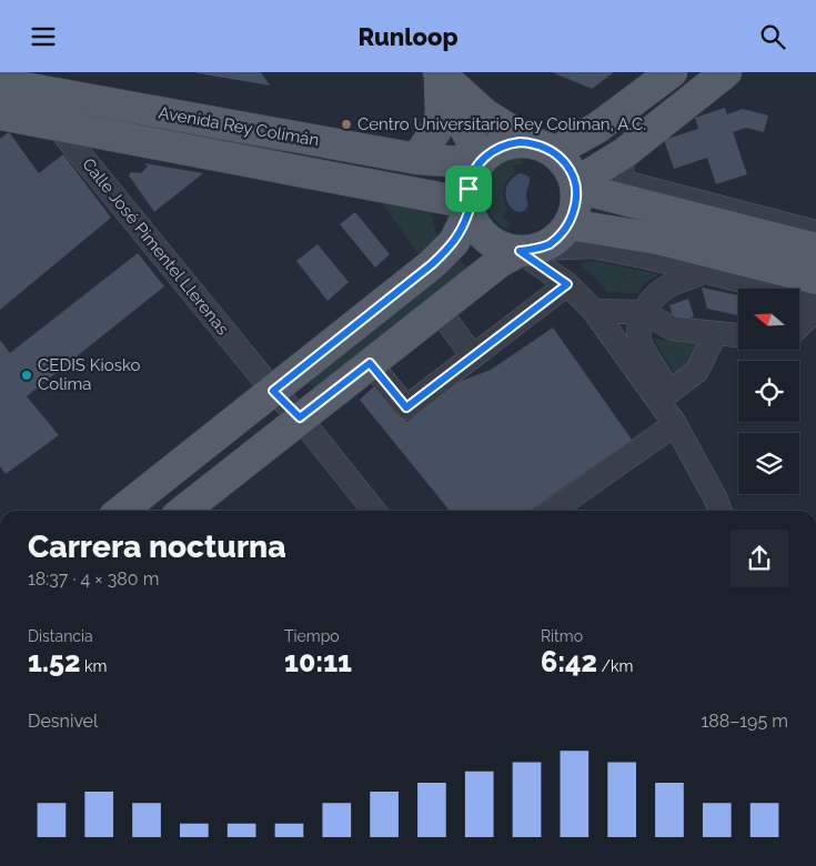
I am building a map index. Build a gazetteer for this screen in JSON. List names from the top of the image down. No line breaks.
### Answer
{"streets":{"main road":["Avenida Rey Colimán"],"street":["Calle José Pimentel Llerenas"]},"crossings":[["Avenida Rey Colimán","Calle José Pimentel Llerenas"]],"places":["Centro Universitario Rey Coliman, A.C.","CEDIS Kiosko Colima"],"north":"left","page":{"header":"Runloop","heading":["Carrera nocturna","18:37 · 4 × 380 m"],"stats":[["Distancia","1.52 km"],["Tiempo","10:11"],["Ritmo","6:42 /km"]],"chart":["Desnivel","188–195 m"]}}
